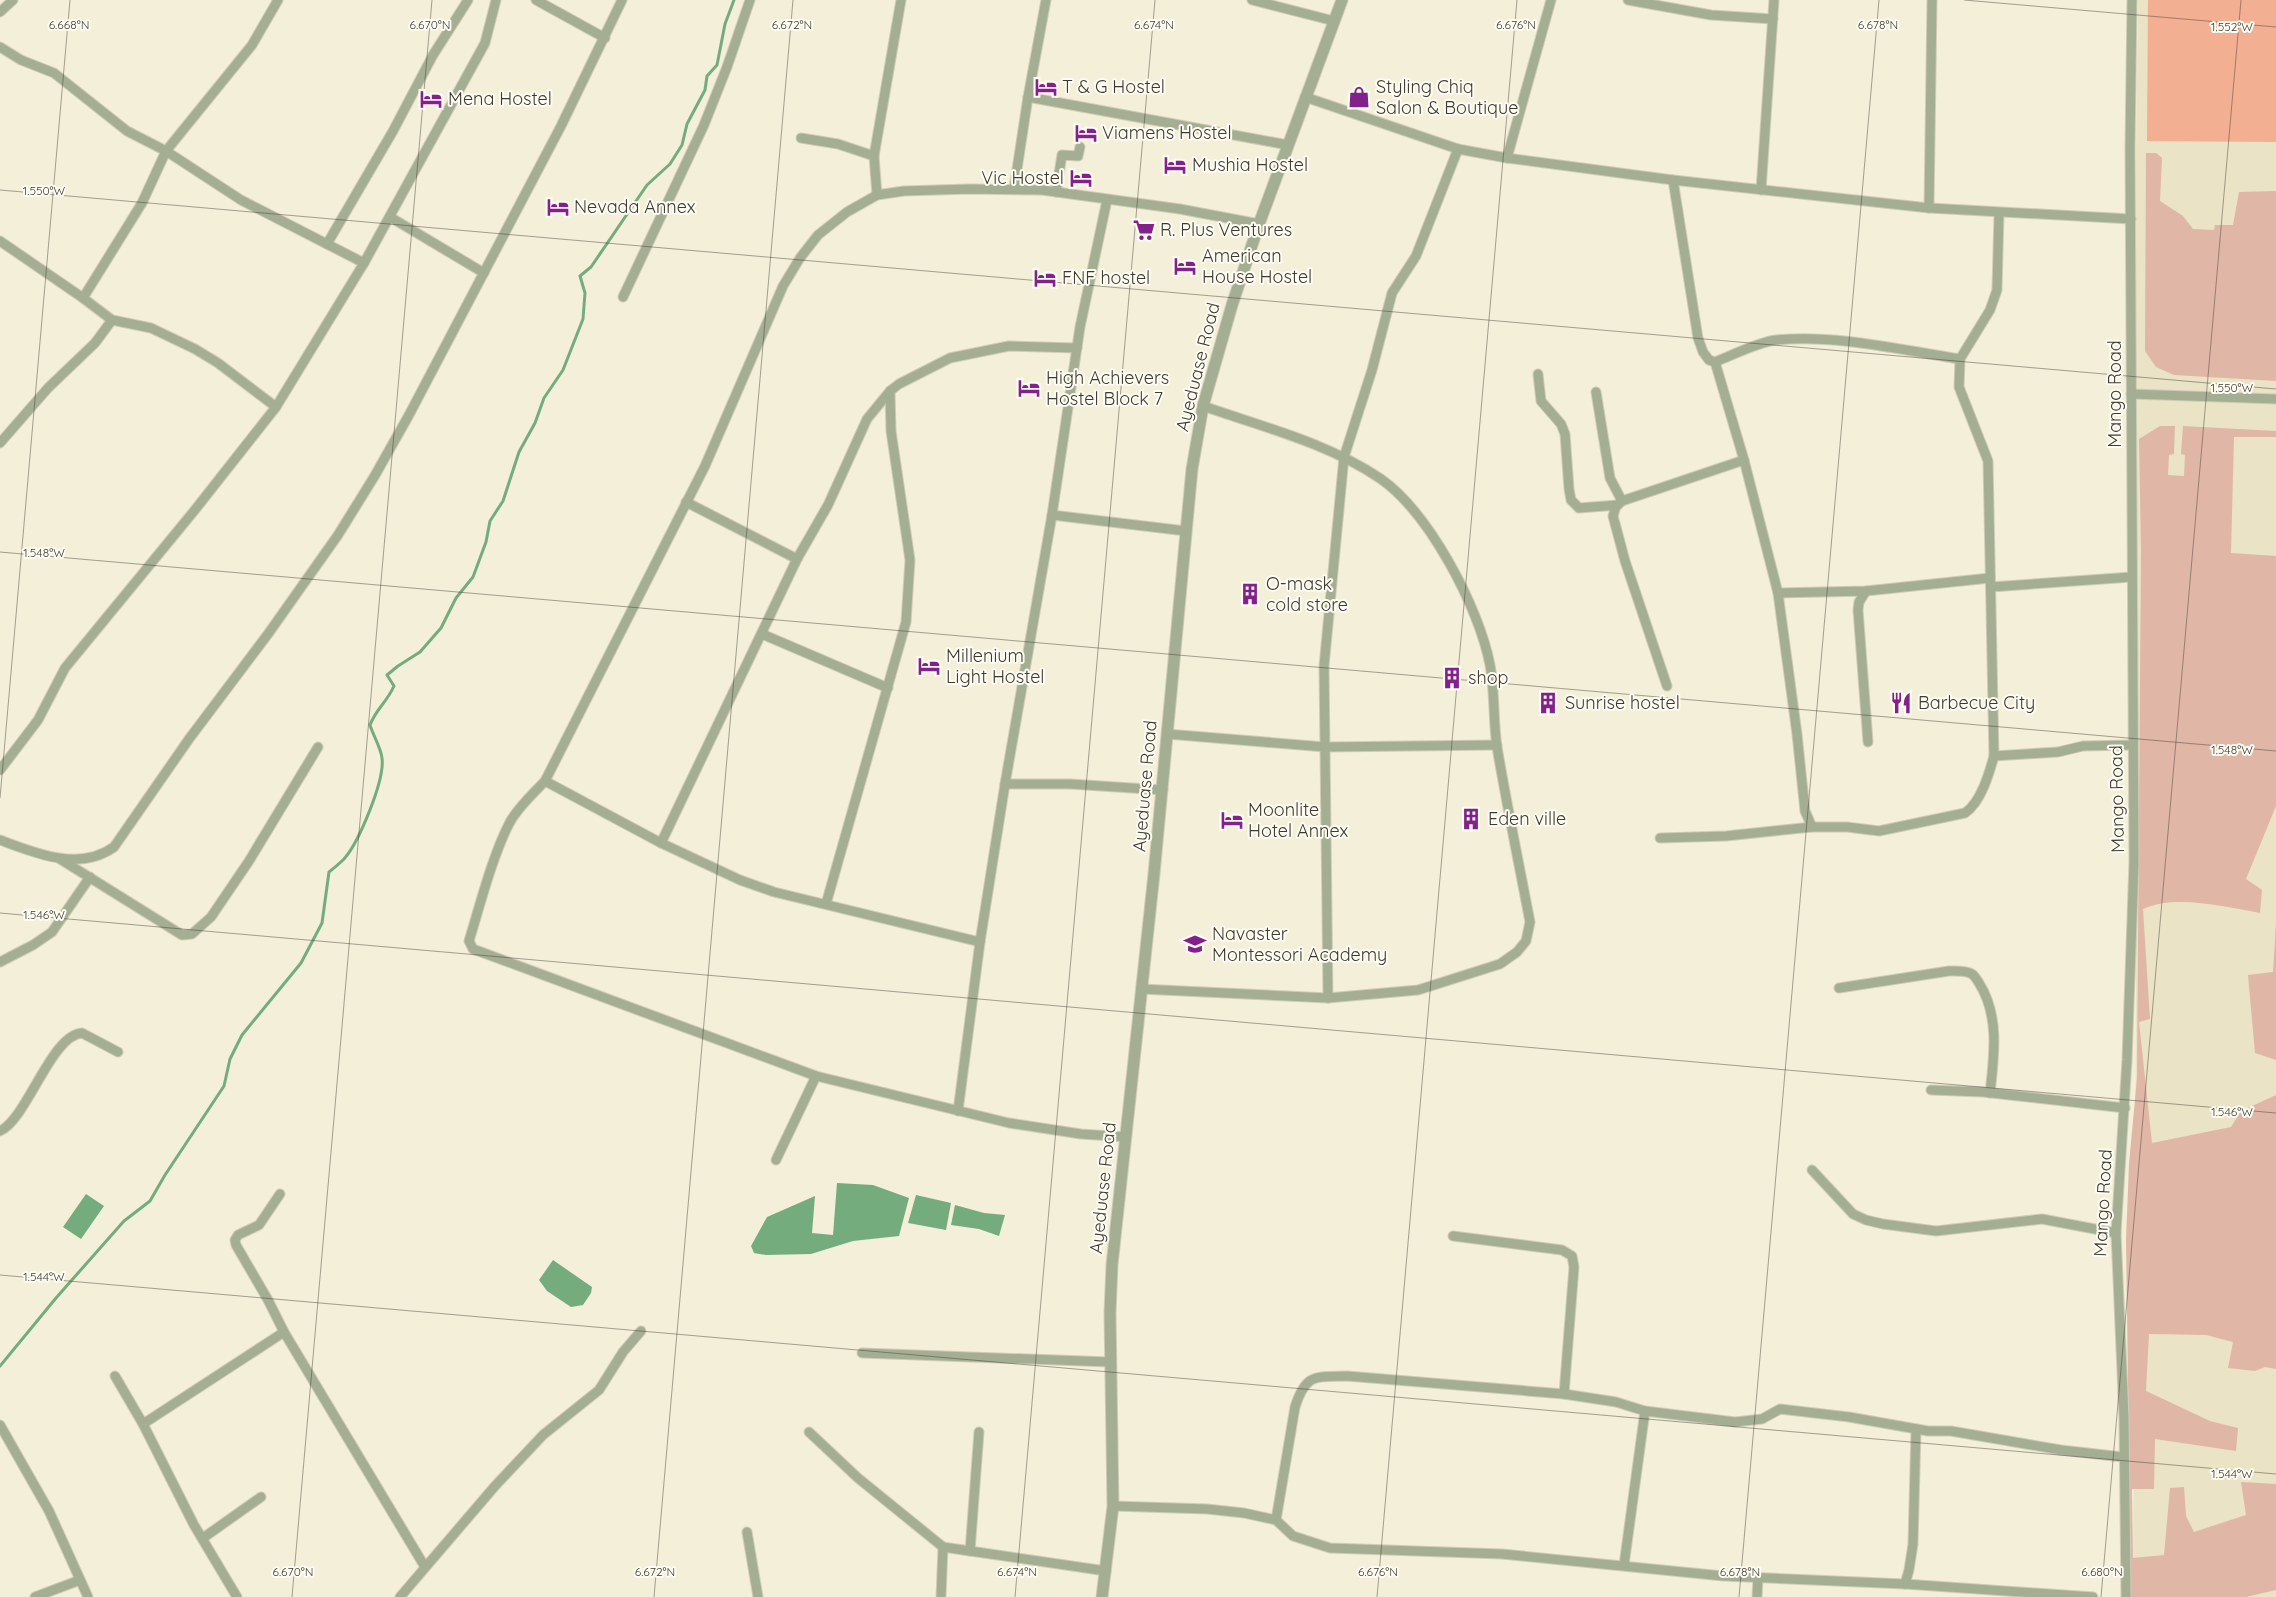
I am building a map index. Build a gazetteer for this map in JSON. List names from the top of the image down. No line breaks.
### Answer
{"streets":{"street":["Ayeduase Road","Mango Road"]},"places":{"hotel":["T & G Hostel","Mena Hostel","Viamens Hostel","Mushia Hostel","Vic Hostel","Nevada Annex","American House Hostel","FNF hostel","High Achievers Hostel Block 7","Millenium Light Hostel","Moonlite Hotel Annex"],"shop":["Styling Chiq Salon & Boutique"],"supermarket":["R. Plus Ventures"],"building":["O-mask cold store","shop","Sunrise hostel","Eden ville"],"restaurant":["Barbecue City"],"school or university":["Navaster Montessori Academy"]},"coordinates":["6.668°N","6.670°N","6.672°N","6.674°N","6.676°N","6.678°N","1.552°W","1.550°W","1.548°W","1.546°W","1.544°W","6.680°N"]}
